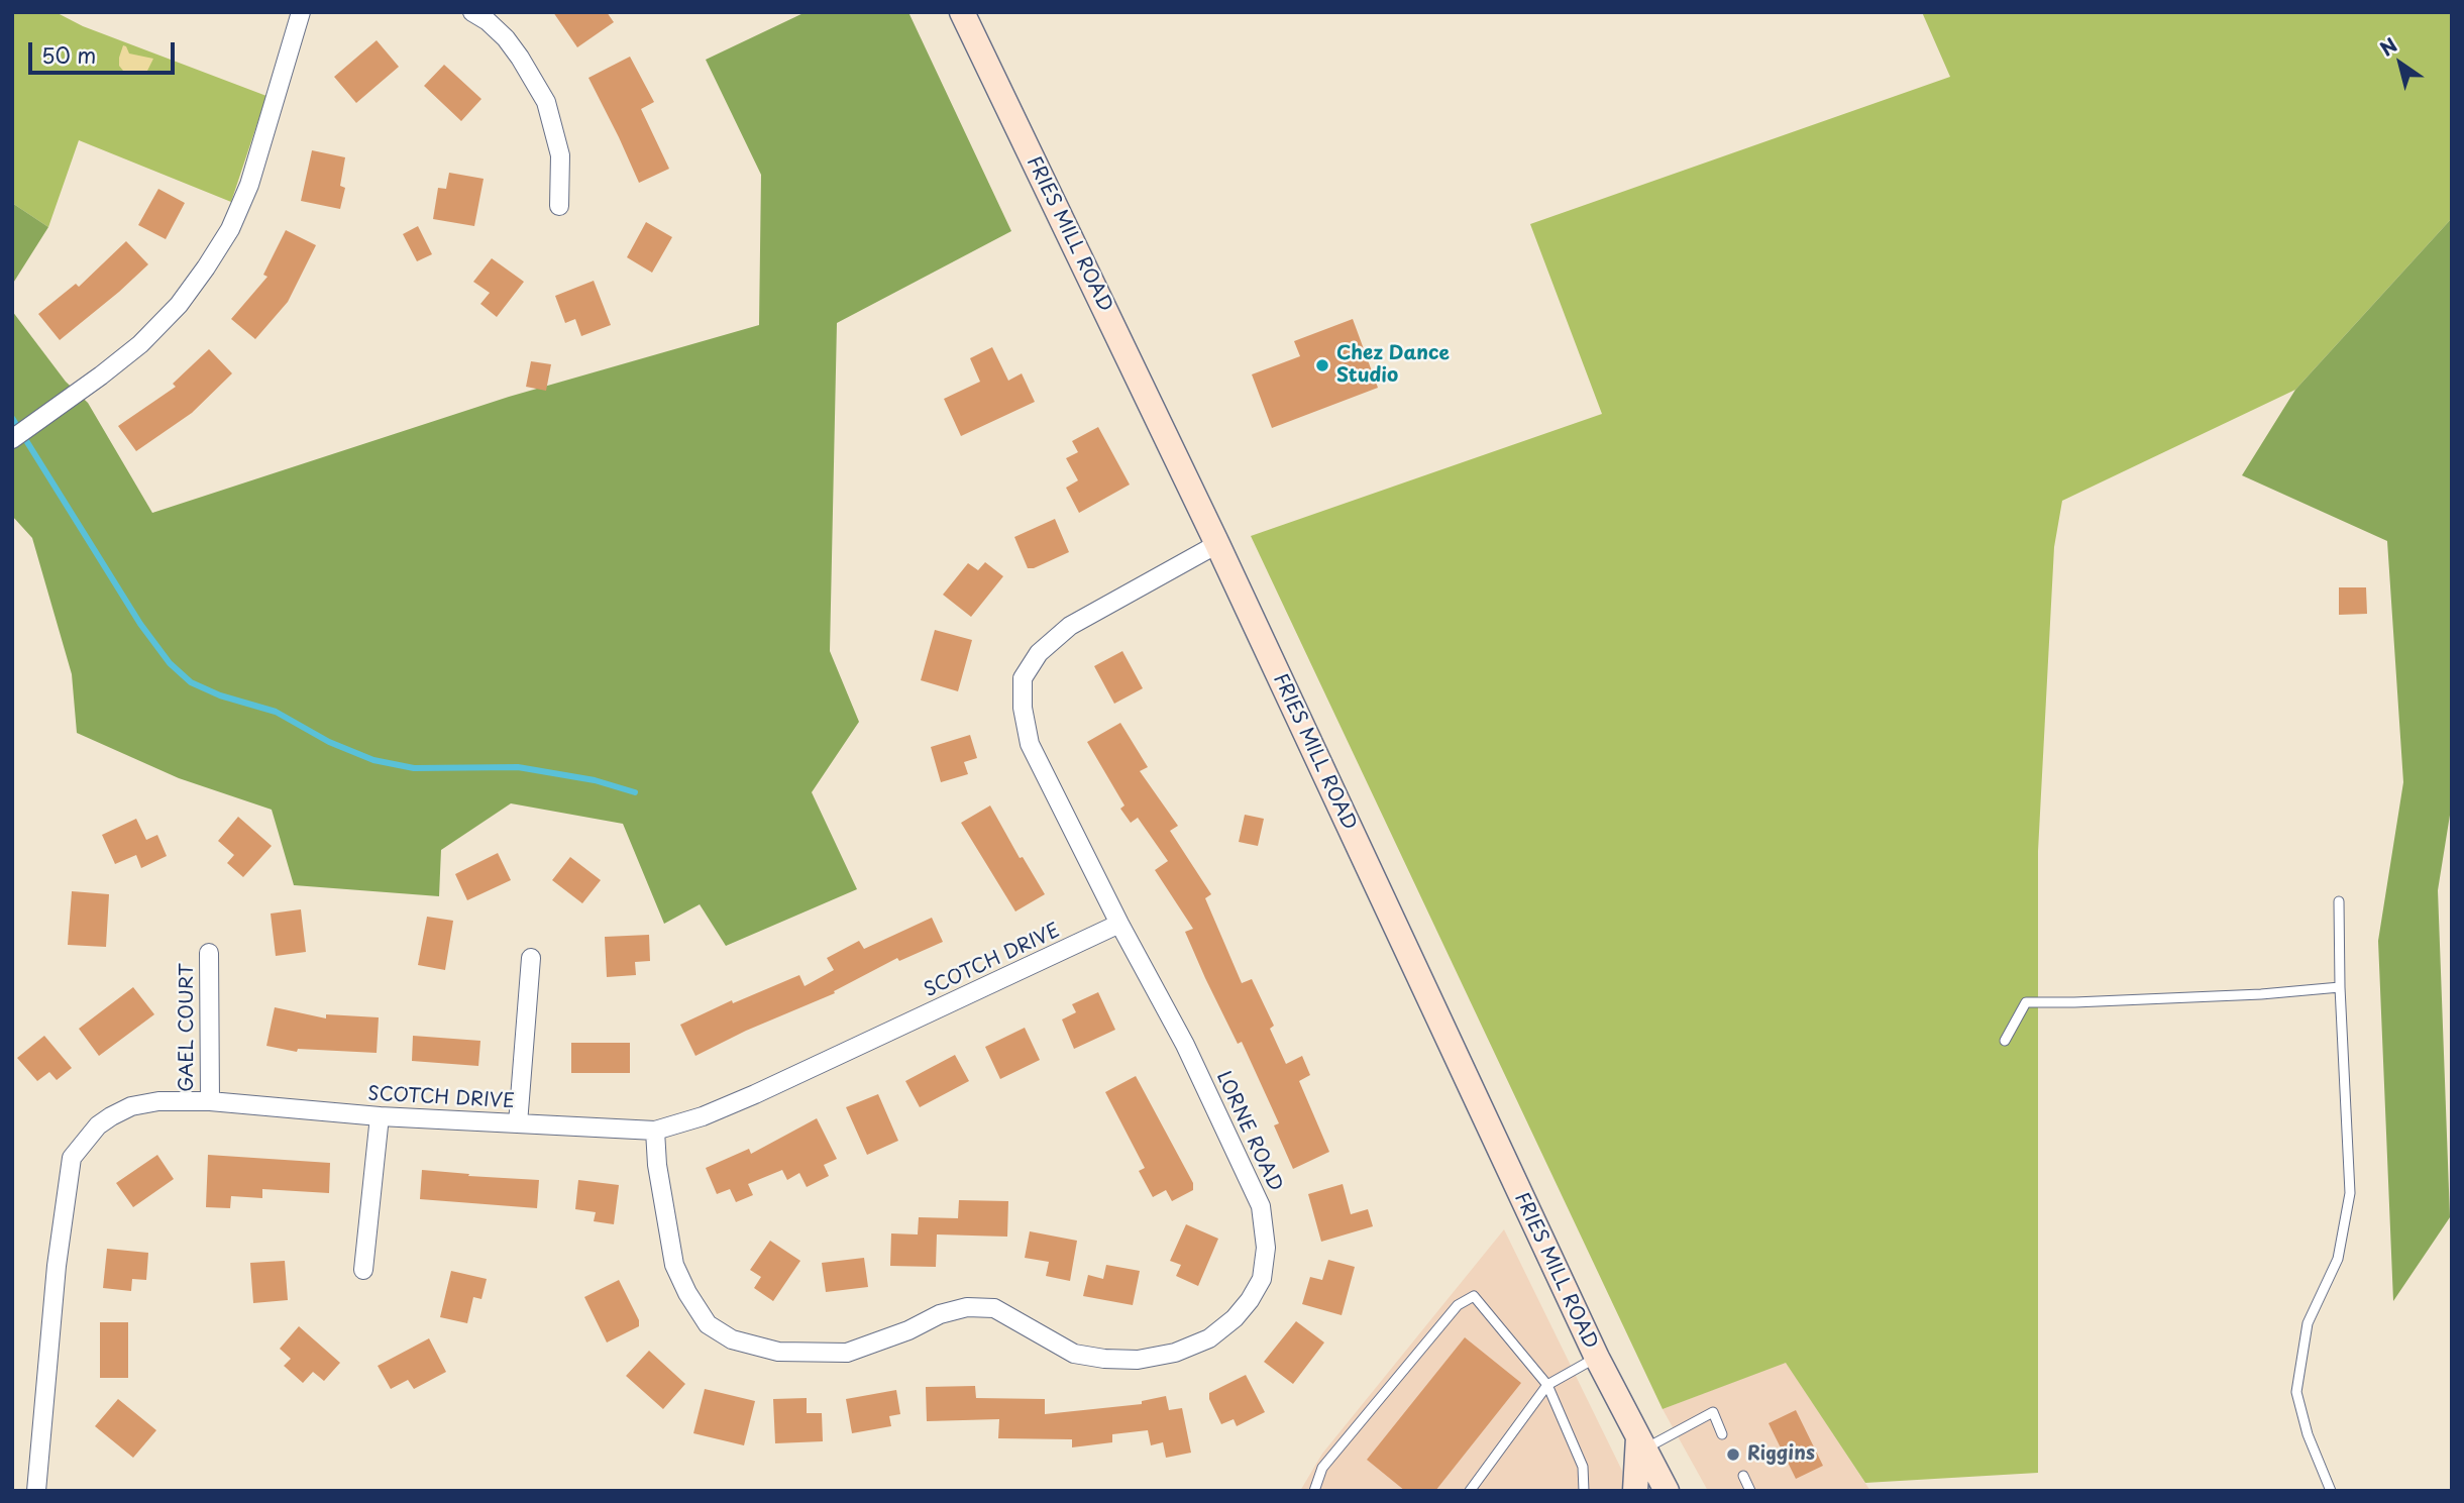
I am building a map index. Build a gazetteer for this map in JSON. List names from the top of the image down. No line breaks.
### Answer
{"streets":{"main road":["FRIES MILL ROAD"],"street":["SCOTCH DRIVE","GAEL COURT","LORNE ROAD"]},"crossings":[["FRIES MILL ROAD","LORNE ROAD"],["SCOTCH DRIVE","GAEL COURT"],["SCOTCH DRIVE","LORNE ROAD"]],"places":["Chez Dance Studio","Riggins"],"scale_bar":"50 m","north":"top left"}
